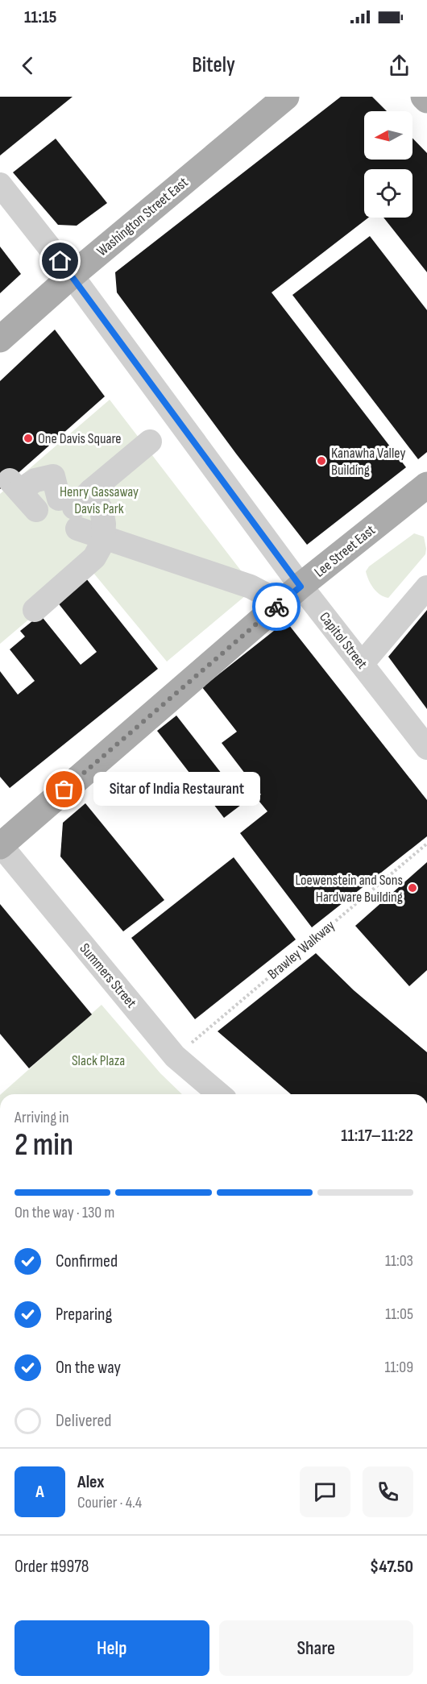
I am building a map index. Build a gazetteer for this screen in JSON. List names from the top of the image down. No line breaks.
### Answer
{"streets":{"main road":["Washington Street East","Lee Street East"],"street":["Capitol Street","Summers Street"],"path":["Brawley Walkway"]},"crossings":[["Washington Street East","Capitol Street"],["Lee Street East","Capitol Street"],["Lee Street East","Summers Street"],["Brawley Walkway","Summers Street"]],"parks":["Henry Gassaway Davis Park","Slack Plaza"],"places":["One Davis Square","Kanawha Valley Building","Sitar of India Restaurant","Loewenstein and Sons Hardware Building"],"north":"left","page":{"status":"11:15","header":"Bitely","bubble":"Sitar of India Restaurant","heading":["2 min","Arriving in","11:17–11:22"],"panel":["Alex","Courier · 4.4","Order #9978","$47.50"],"bar":"On the way · 130 m","list":[["Confirmed","11:03"],["Preparing","11:05"],["On the way","11:09"],"Delivered"],"round":"A","buttons":["Help","Share"]}}
